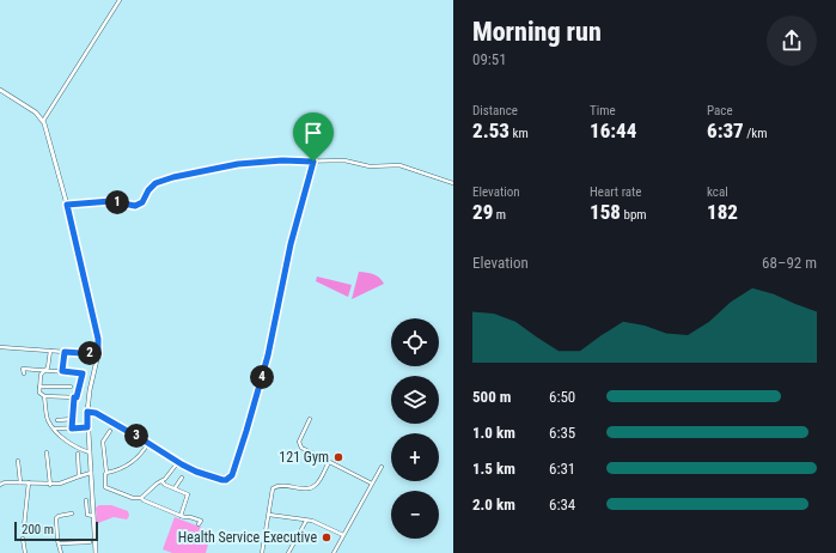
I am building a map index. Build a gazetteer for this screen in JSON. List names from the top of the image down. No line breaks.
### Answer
{"places":["121 Gym","Health Service Executive"],"scale_bar":"200 m","page":{"heading":["Morning run","09:51"],"stats":[["Distance","2.53 km"],["Time","16:44"],["Pace","6:37 /km"],["Elevation","29 m"],["Heart rate","158 bpm"],["kcal","182"]],"pins":["1","2","4","3"],"chart":["Elevation","68–92 m"],"map_buttons":["+","−"],"list":[{"name":"500 m","note":"6:50"},{"name":"1.0 km","note":"6:35"},{"name":"1.5 km","note":"6:31"},{"name":"2.0 km","note":"6:34"}],"scale":"200 m"}}
